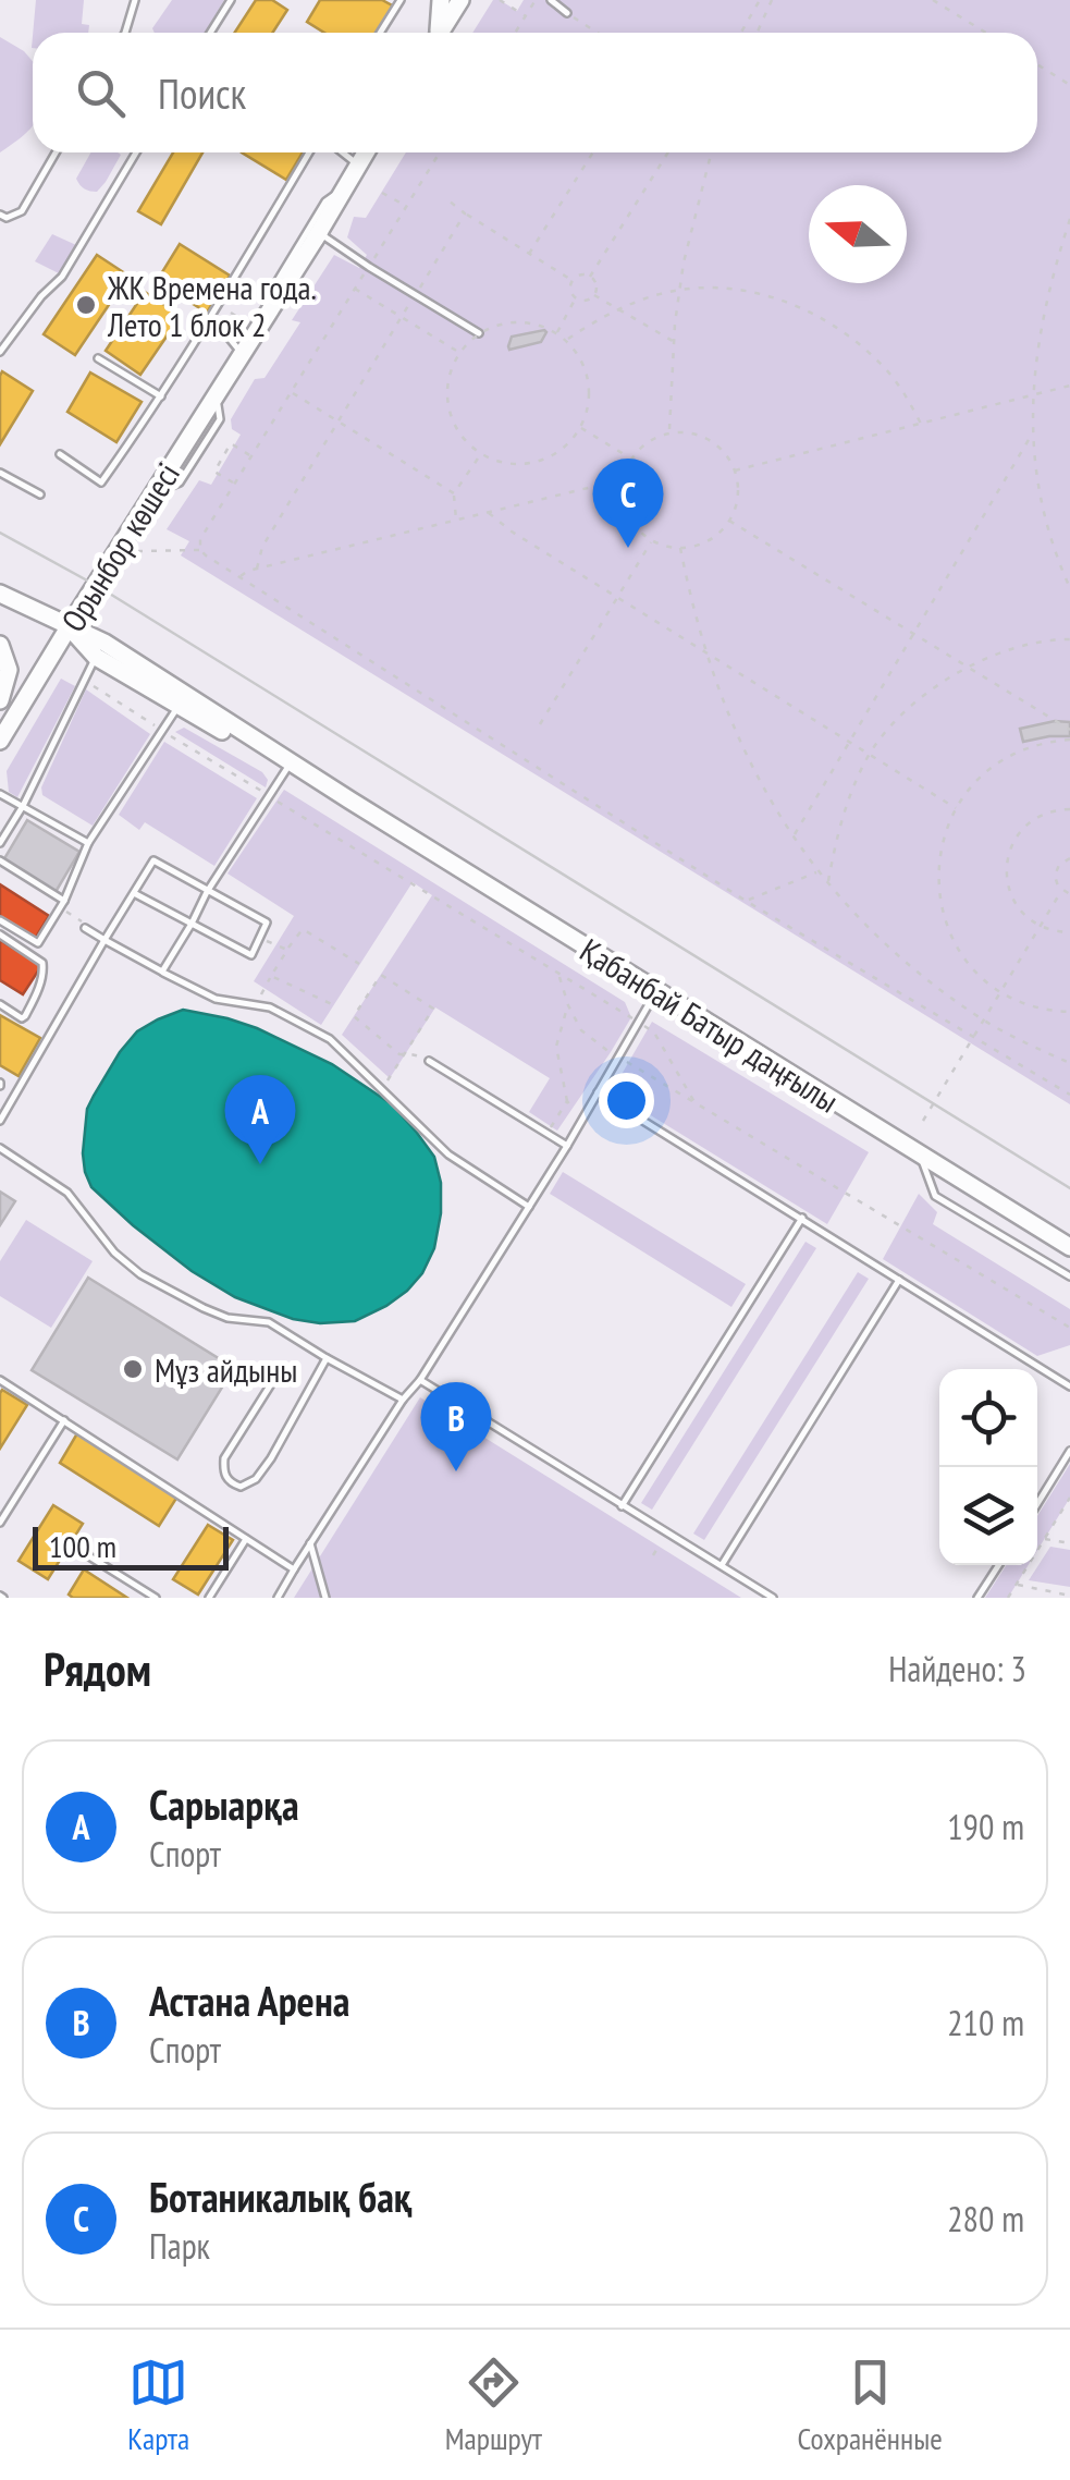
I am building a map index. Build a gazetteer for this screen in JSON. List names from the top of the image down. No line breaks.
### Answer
{"streets":{"main road":["Орынбор көшесі","Қабанбай Батыр даңғылы"]},"crossings":[["Орынбор көшесі","Қабанбай Батыр даңғылы"]],"places":["ЖК Времена года. Лето 1 блок 2","Мұз айдыны"],"scale_bar":"100 m","north":"left","page":{"search":"Поиск","pins":["C","A","B"],"scale":"100 m","heading":["Рядом","Найдено: 3"],"list":[{"mark":"A","name":"Сарыарқа","note":"Спорт","value":"190 m"},{"mark":"B","name":"Астана Арена","note":"Спорт","value":"210 m"},{"mark":"C","name":"Ботаникалық бақ","note":"Парк","value":"280 m"}],"nav":["Карта","Маршрут","Сохранённые"]}}
